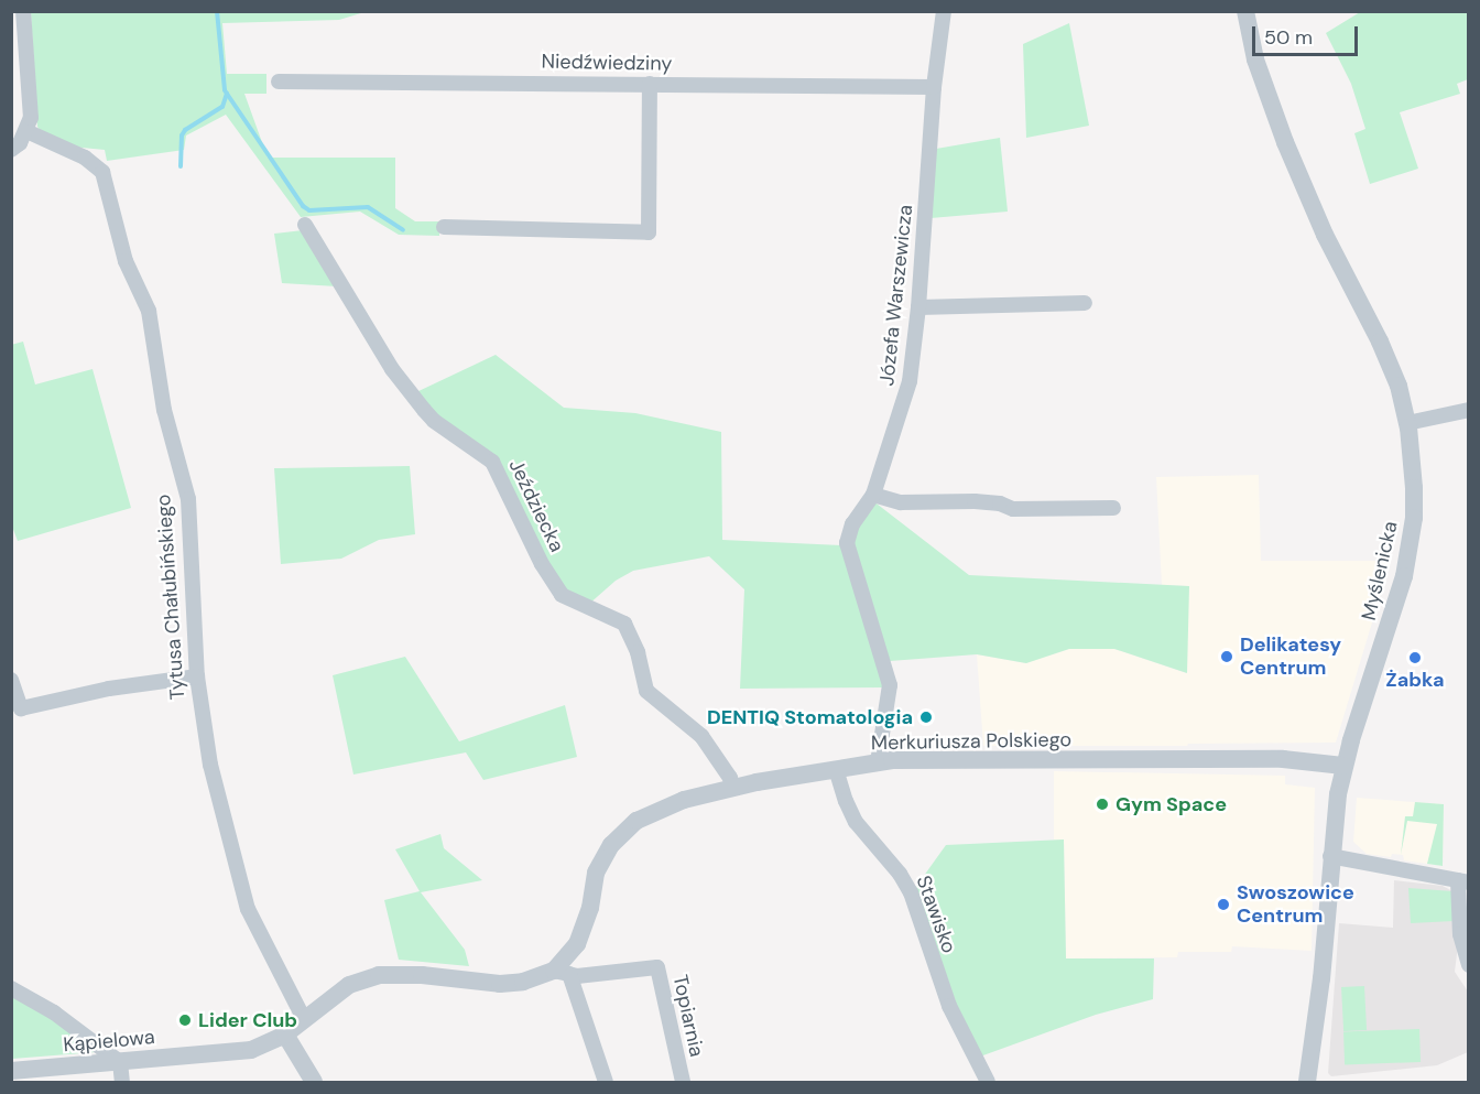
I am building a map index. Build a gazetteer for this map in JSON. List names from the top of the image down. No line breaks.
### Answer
{"streets":{"street":["Niedźwiedziny","Józefa Warszewicza","Jeździecka","Myślenicka","Tytusa Chałubińskiego","Merkuriusza Polskiego","Stawisko","Topiarnia","Kąpielowa"]},"crossings":[["Niedźwiedziny","Józefa Warszewicza"],["Józefa Warszewicza","Merkuriusza Polskiego"],["Jeździecka","Merkuriusza Polskiego"],["Myślenicka","Merkuriusza Polskiego"],["Tytusa Chałubińskiego","Merkuriusza Polskiego"],["Merkuriusza Polskiego","Stawisko"],["Merkuriusza Polskiego","Topiarnia"],["Merkuriusza Polskiego","Kąpielowa"]],"places":["Delikatesy Centrum","Żabka","DENTIQ Stomatologia","Gym Space","Swoszowice Centrum","Lider Club"],"scale_bar":"50 m"}
